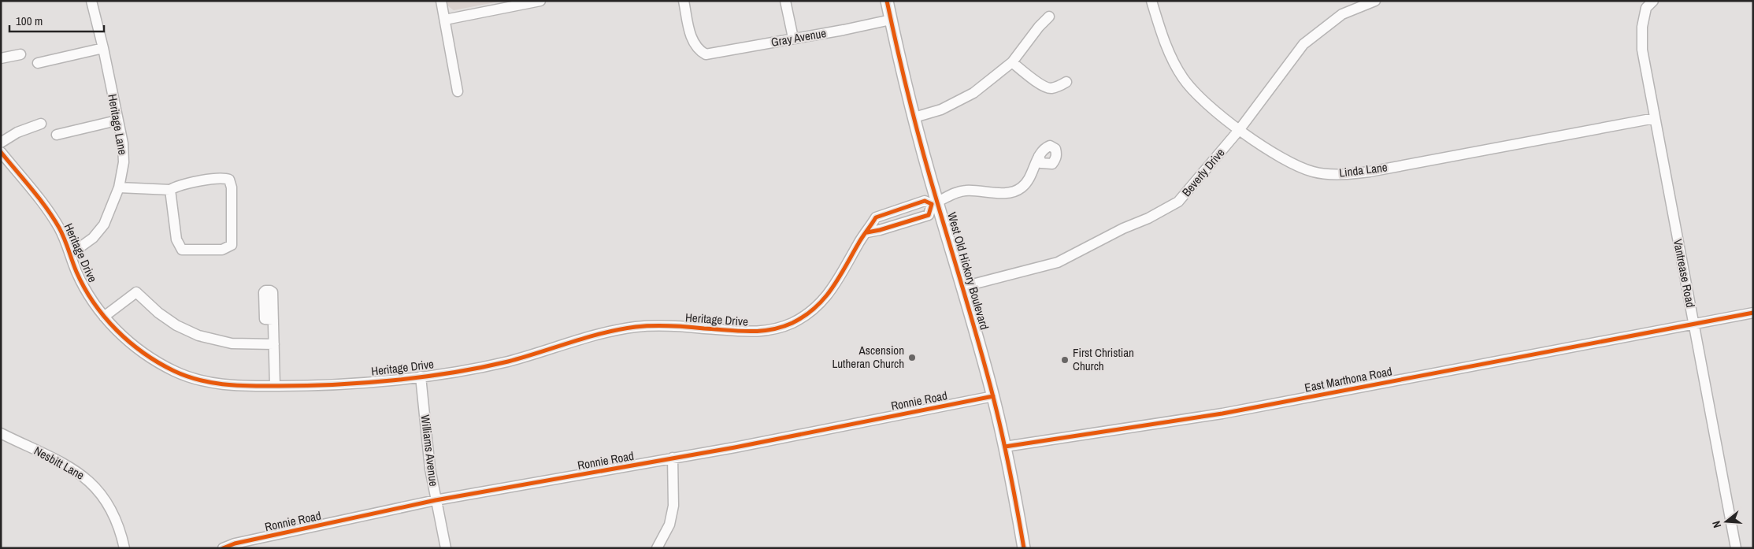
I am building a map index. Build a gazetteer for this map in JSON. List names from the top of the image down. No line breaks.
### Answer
{"streets":{"main road":["West Old Hickory Boulevard"],"street":["Gray Avenue","Heritage Lane","Linda Lane","Beverly Drive","Heritage Drive","Vantrease Road","East Marthona Road","Ronnie Road","Williams Avenue","Nesbitt Lane"]},"crossings":[["Gray Avenue","West Old Hickory Boulevard"],["Heritage Lane","Heritage Drive"],["Linda Lane","Beverly Drive"],["Linda Lane","Vantrease Road"],["Beverly Drive","West Old Hickory Boulevard"],["Heritage Drive","West Old Hickory Boulevard"],["Heritage Drive","Williams Avenue"],["West Old Hickory Boulevard","East Marthona Road"],["West Old Hickory Boulevard","Ronnie Road"],["Vantrease Road","East Marthona Road"],["Ronnie Road","Williams Avenue"]],"places":["Ascension Lutheran Church","First Christian Church"],"scale_bar":"100 m","north":"left"}
